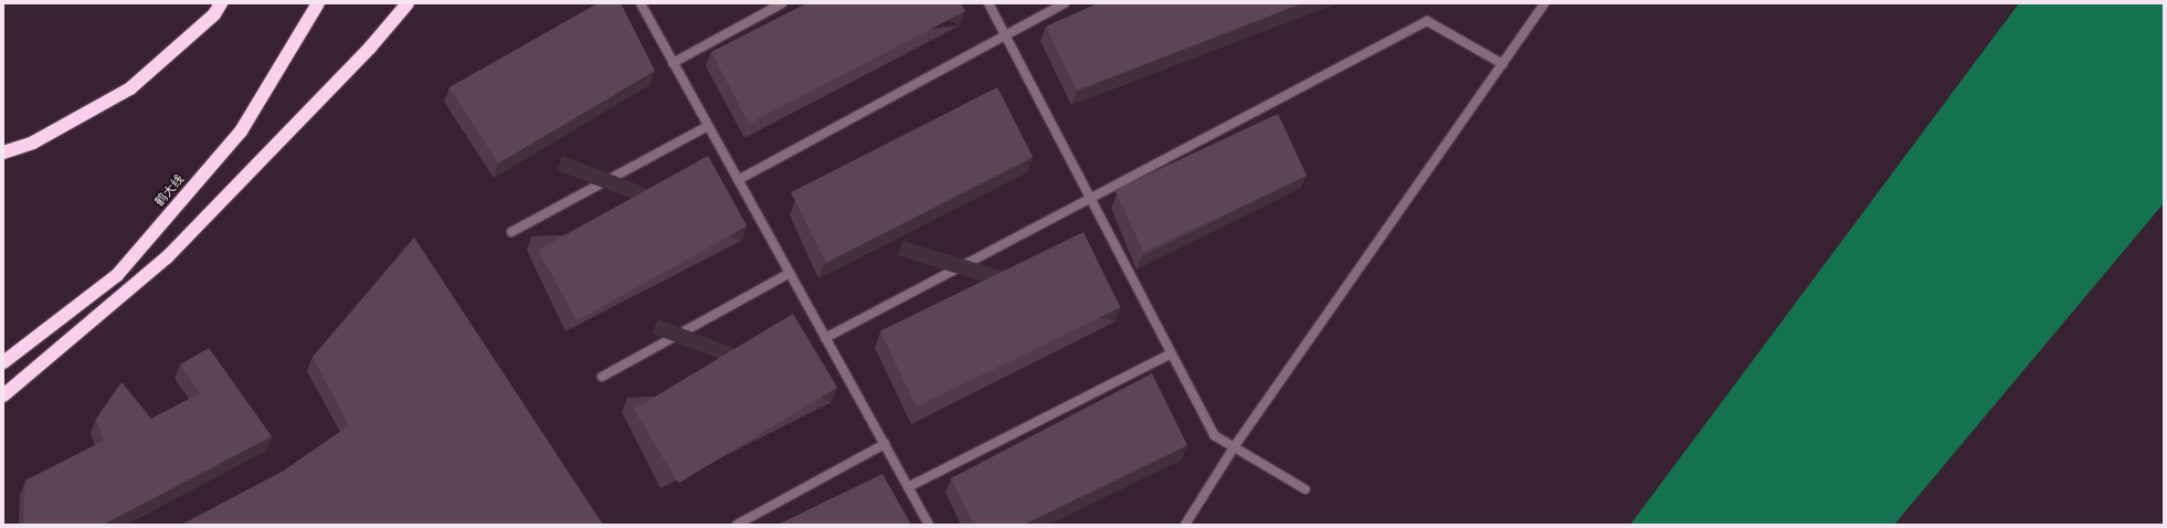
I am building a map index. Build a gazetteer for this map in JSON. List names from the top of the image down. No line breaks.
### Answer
{"streets":{"highway":["鹤大线"]}}
